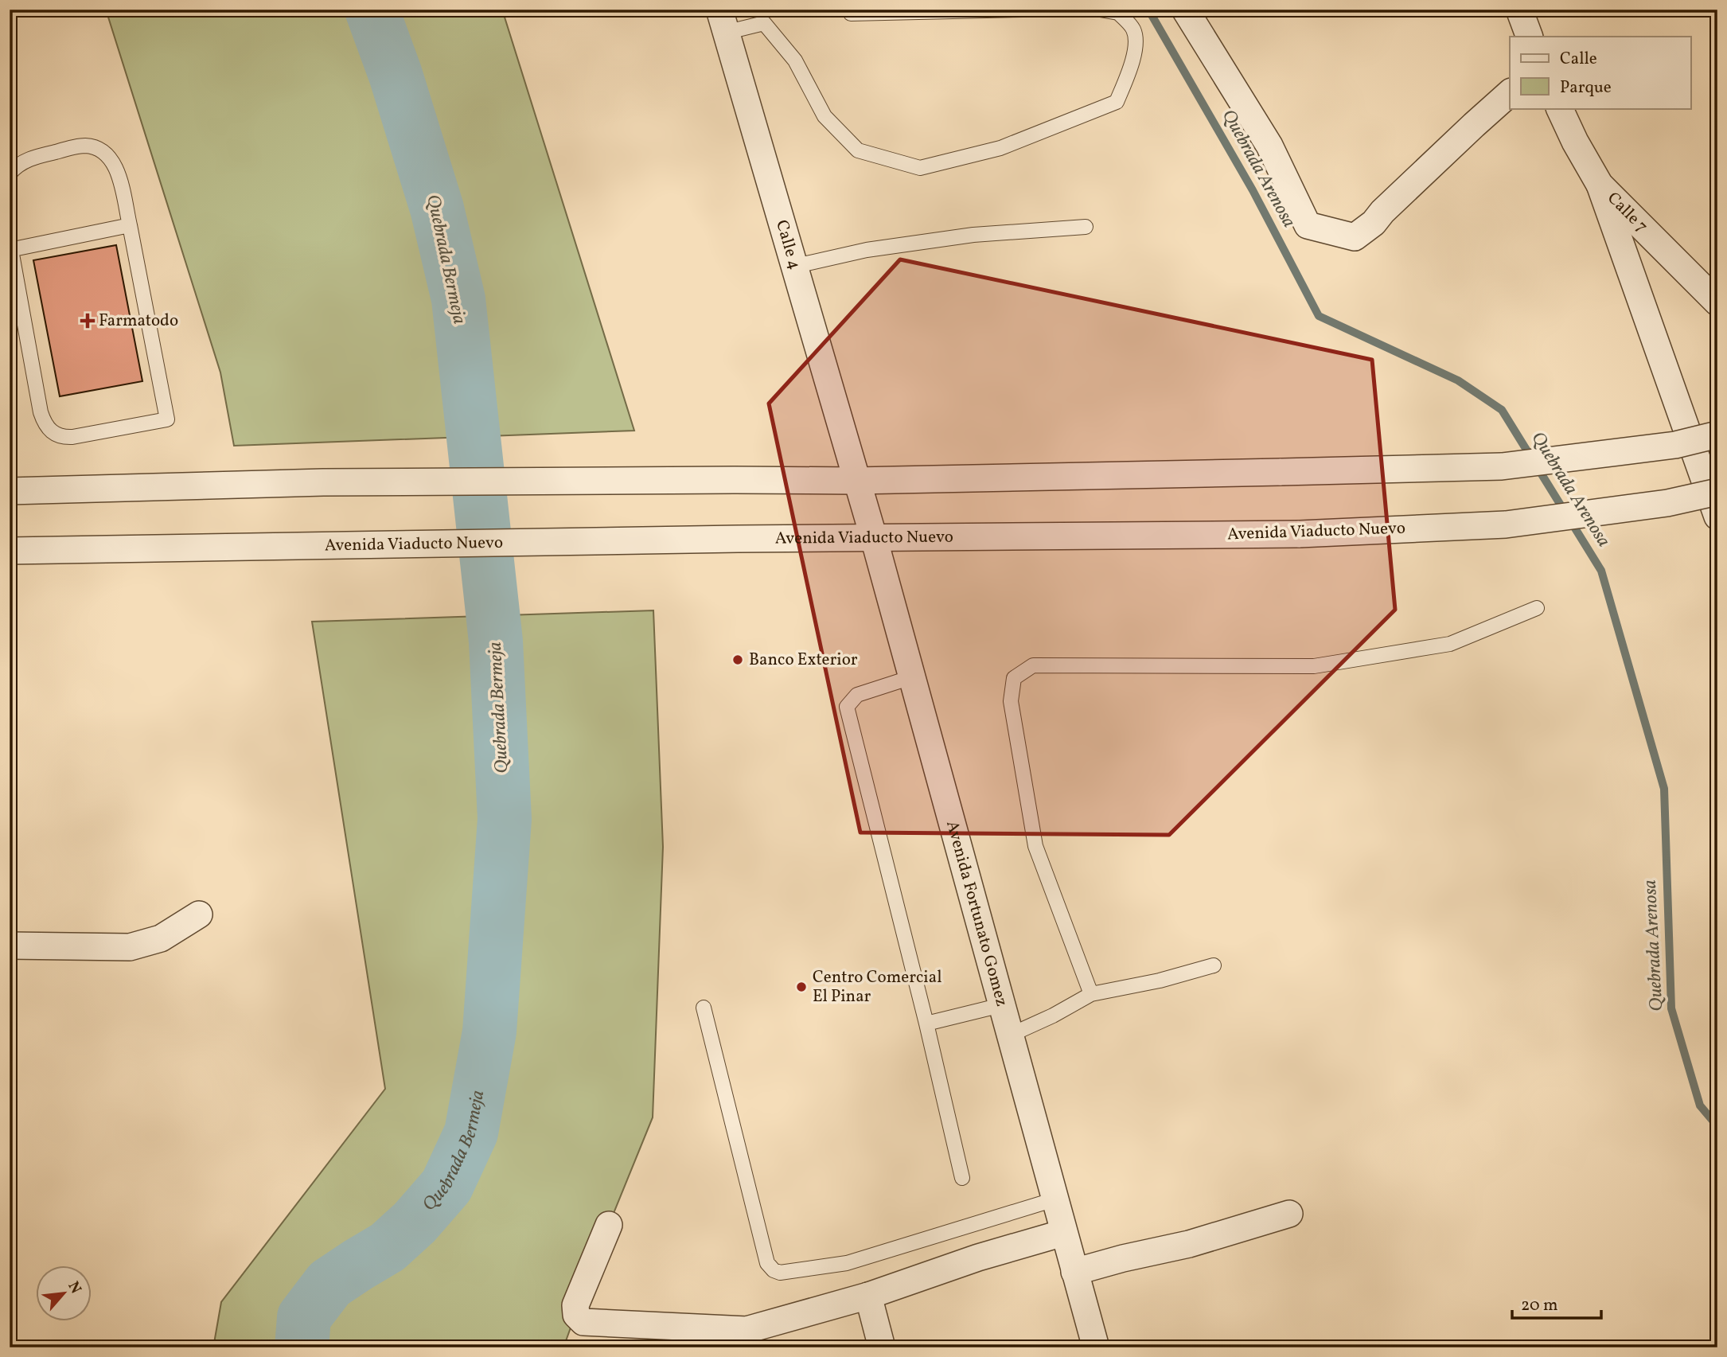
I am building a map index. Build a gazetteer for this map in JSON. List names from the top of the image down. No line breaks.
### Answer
{"streets":{"street":["Calle 7","Calle 4","Avenida Viaducto Nuevo","Avenida Fortunato Gomez"]},"crossings":[["Calle 4","Avenida Fortunato Gomez"],["Avenida Viaducto Nuevo","Avenida Fortunato Gomez"]],"water":["Quebrada Arenosa","Quebrada Bermeja"],"places":{"health":["Farmatodo"],"other":["Banco Exterior","Centro Comercial El Pinar"]},"legend":["Calle","Parque"],"scale_bar":"20 m","north":"top right"}
